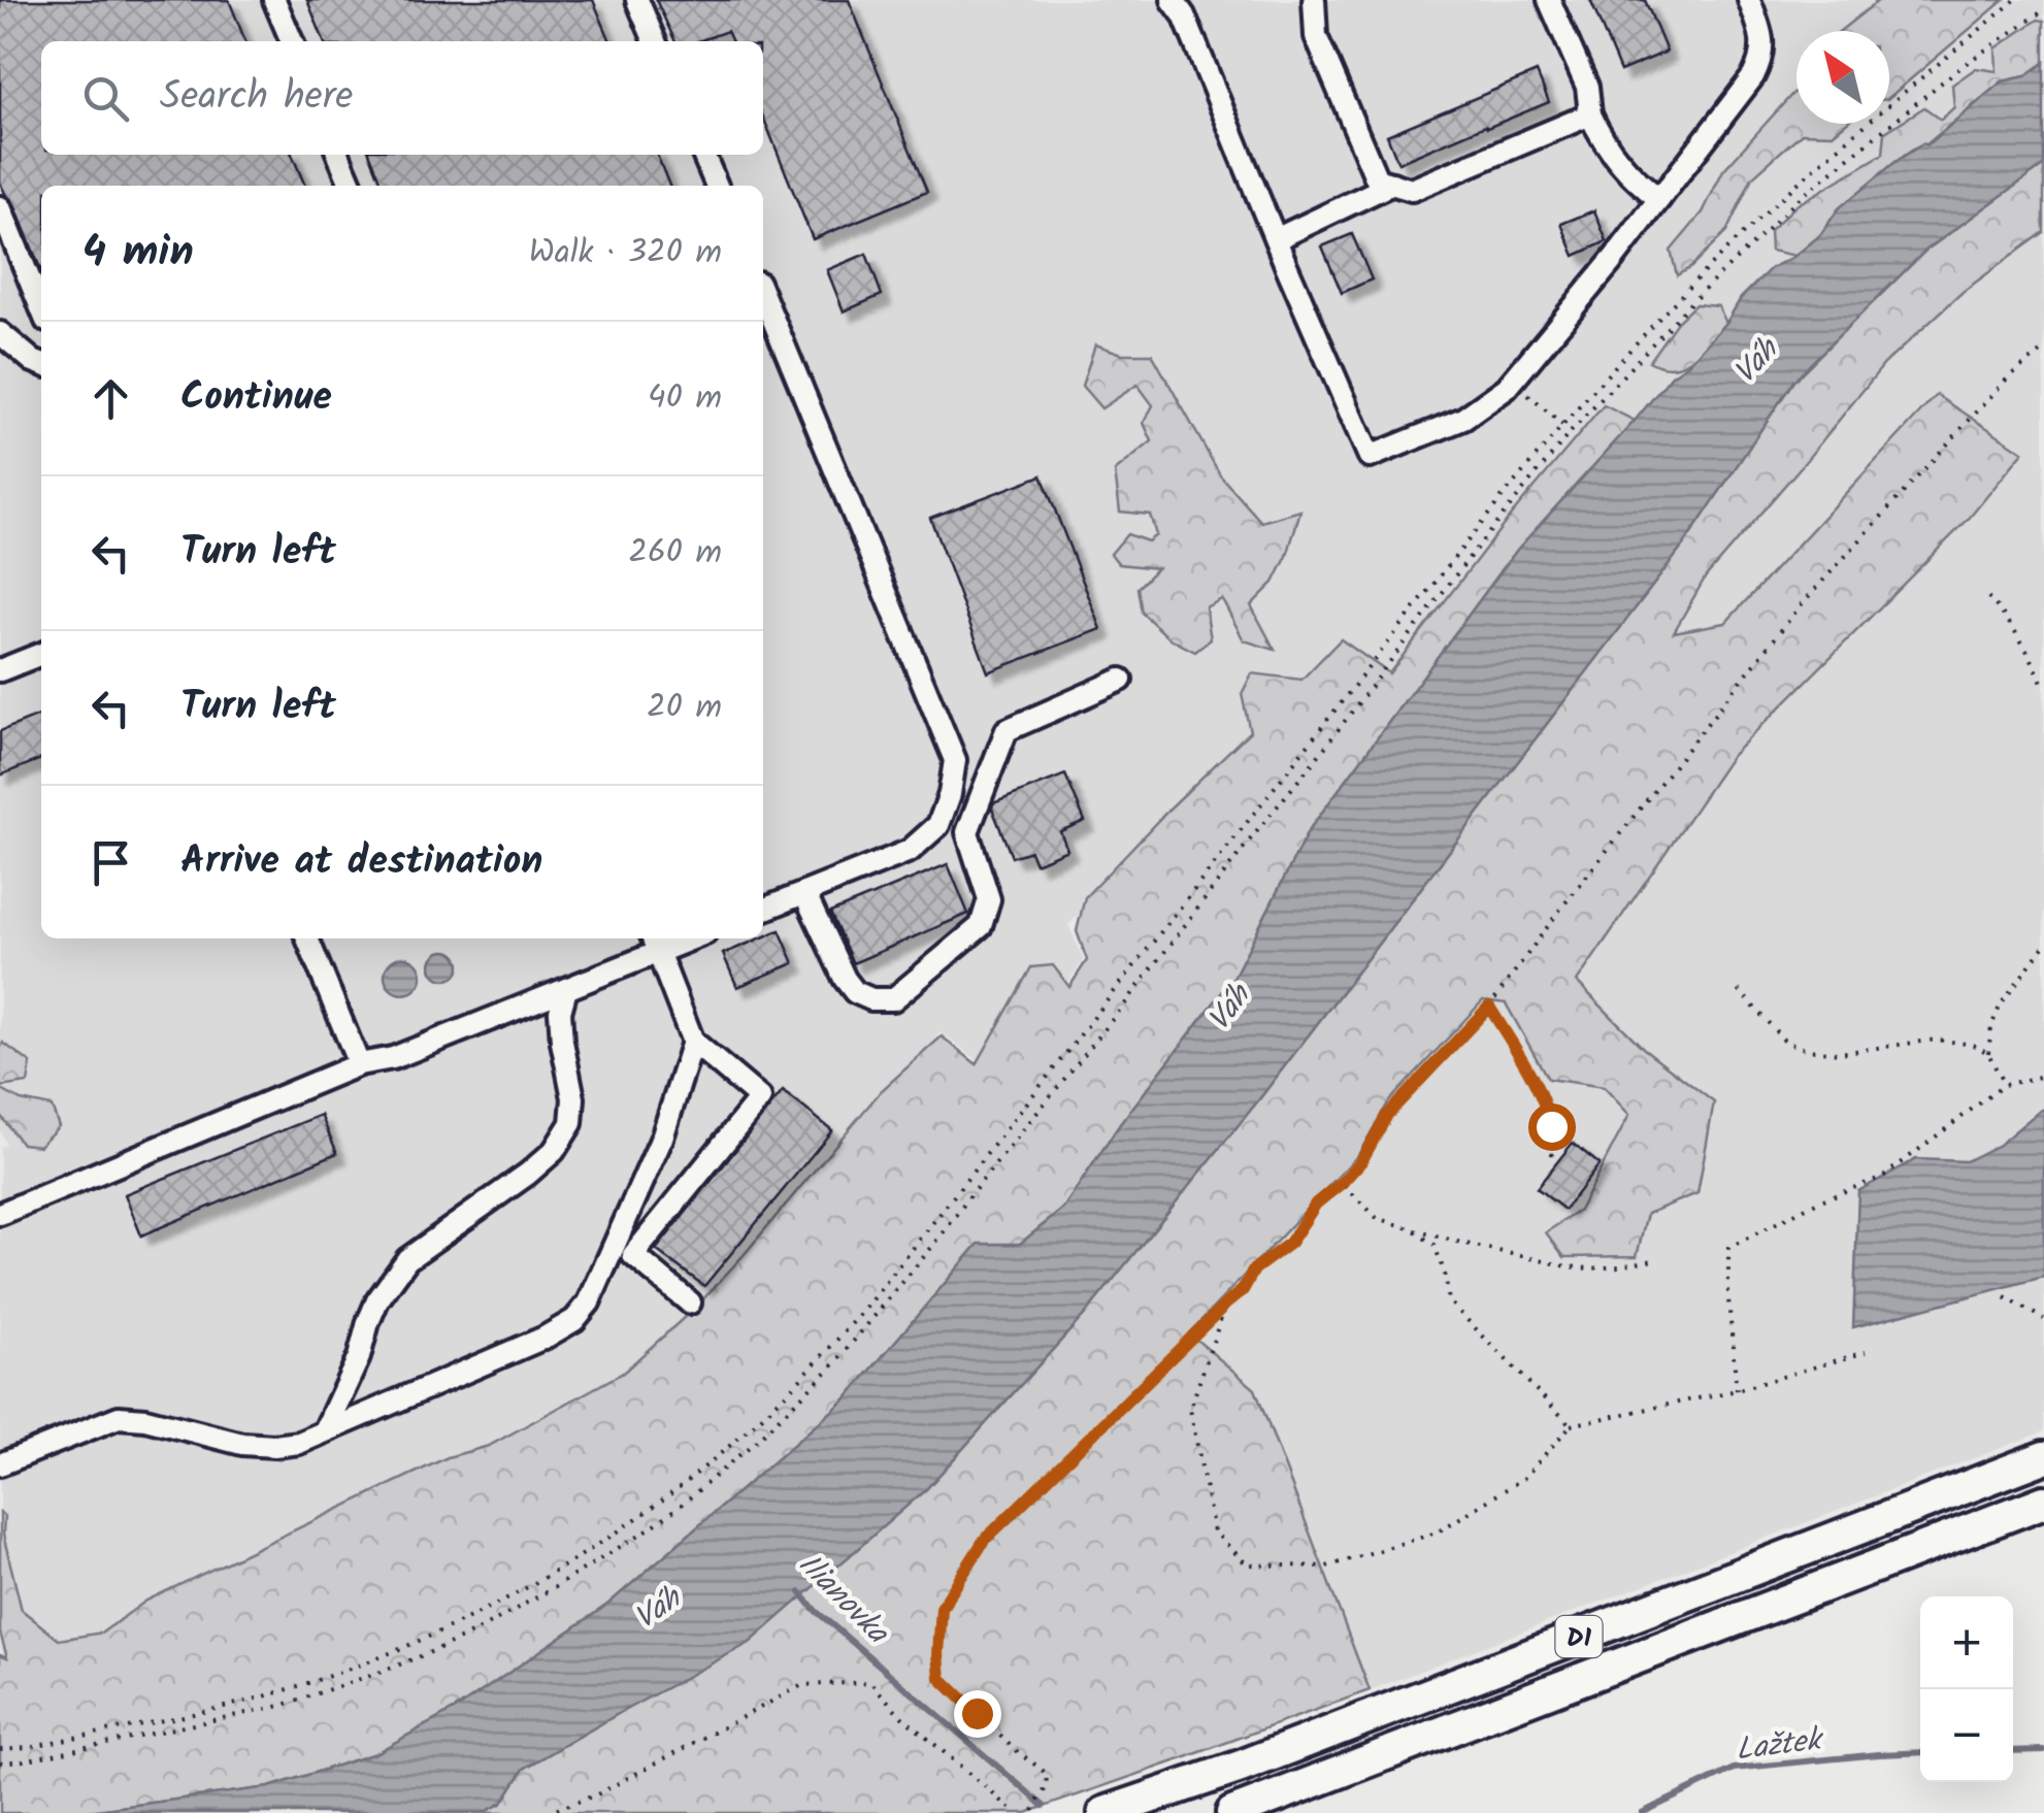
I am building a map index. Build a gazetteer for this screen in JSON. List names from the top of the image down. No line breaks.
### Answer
{"streets":{"highway":["D1"]},"water":["Váh","Ilianovka","Lažtek"],"north":"top left","page":{"search":"Search here","heading":["4 min","Walk · 320 m"],"list":[["Continue","40 m"],["Turn left","260 m"],["Turn left","20 m"],"Arrive at destination"],"map_buttons":["+","−"]}}
